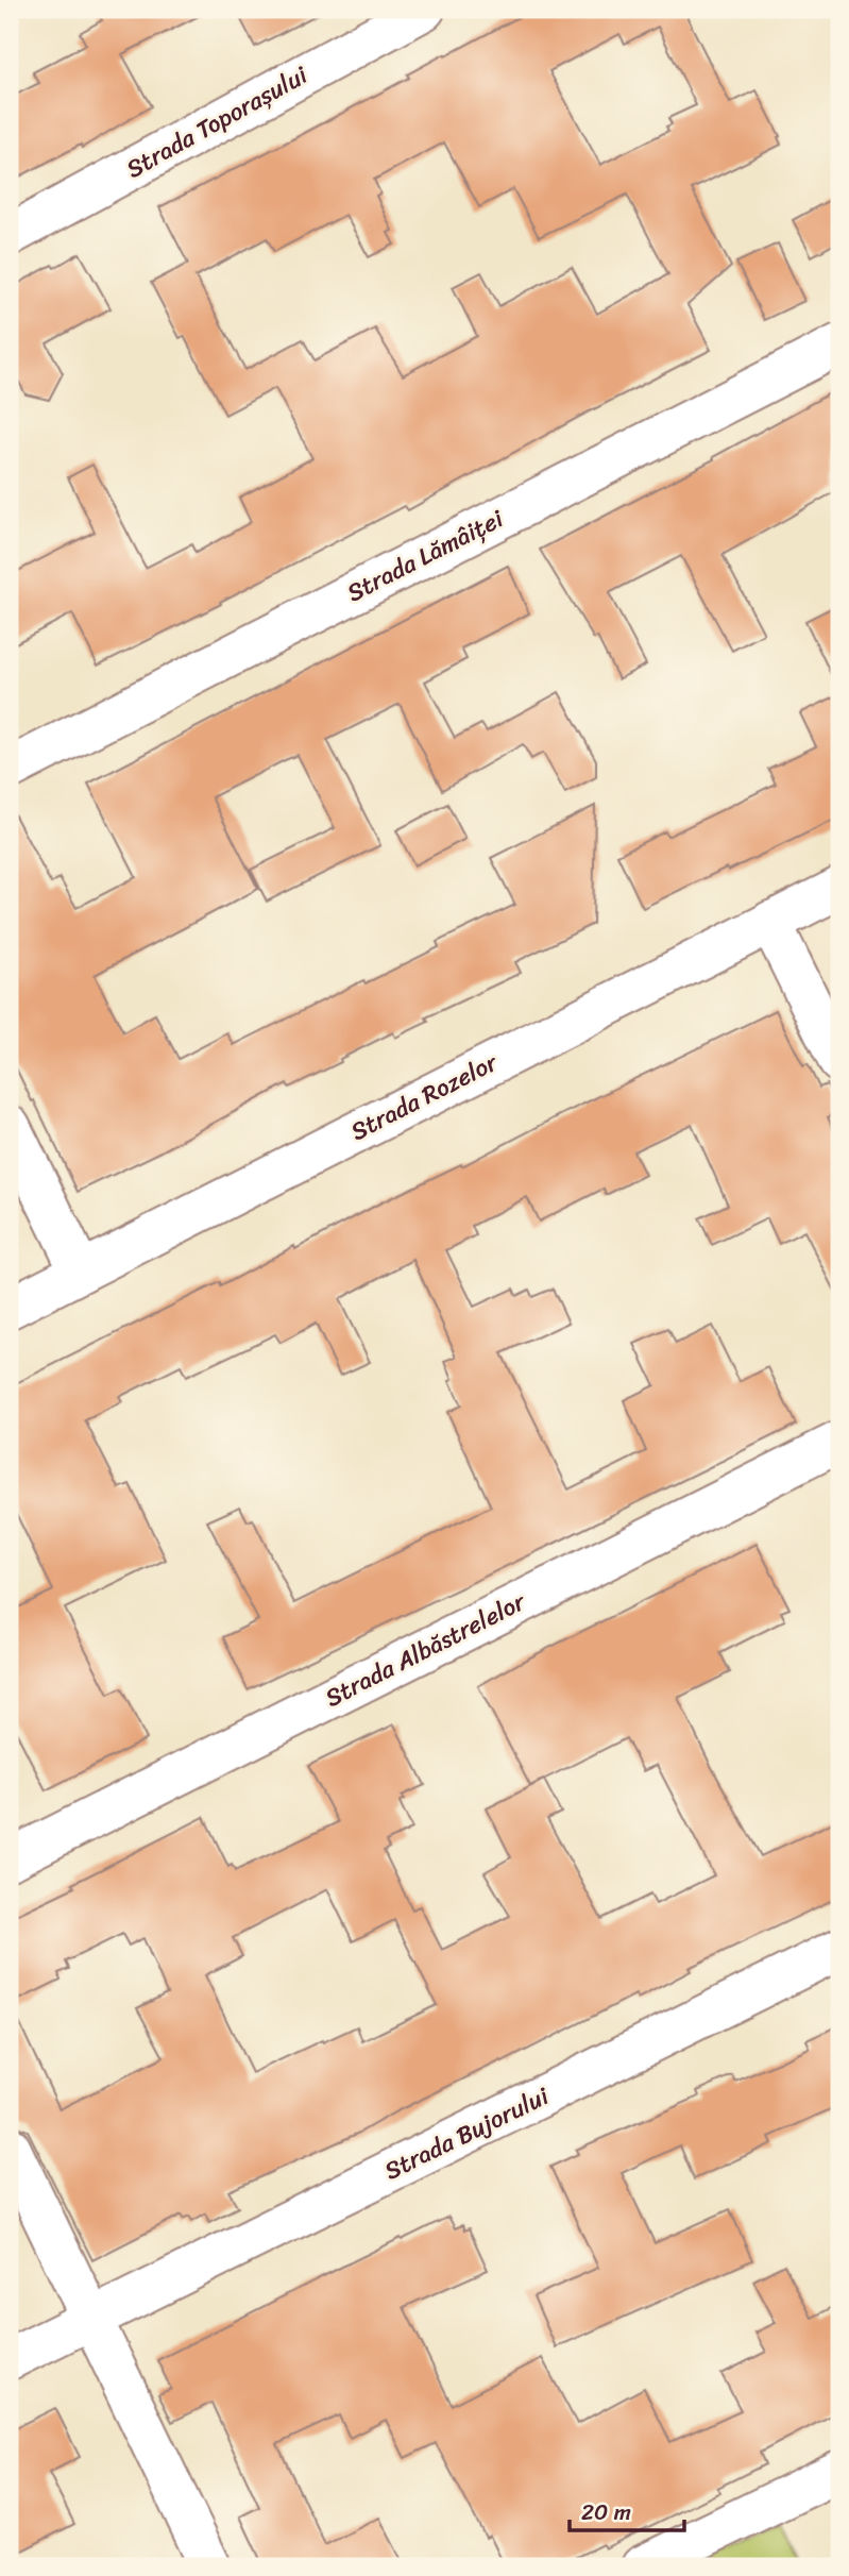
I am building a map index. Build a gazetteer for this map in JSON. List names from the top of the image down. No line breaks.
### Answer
{"streets":{"street":["Strada Toporașului","Strada Lămâiței","Strada Rozelor","Strada Albăstrelelor","Strada Bujorului"]},"scale_bar":"20 m"}
